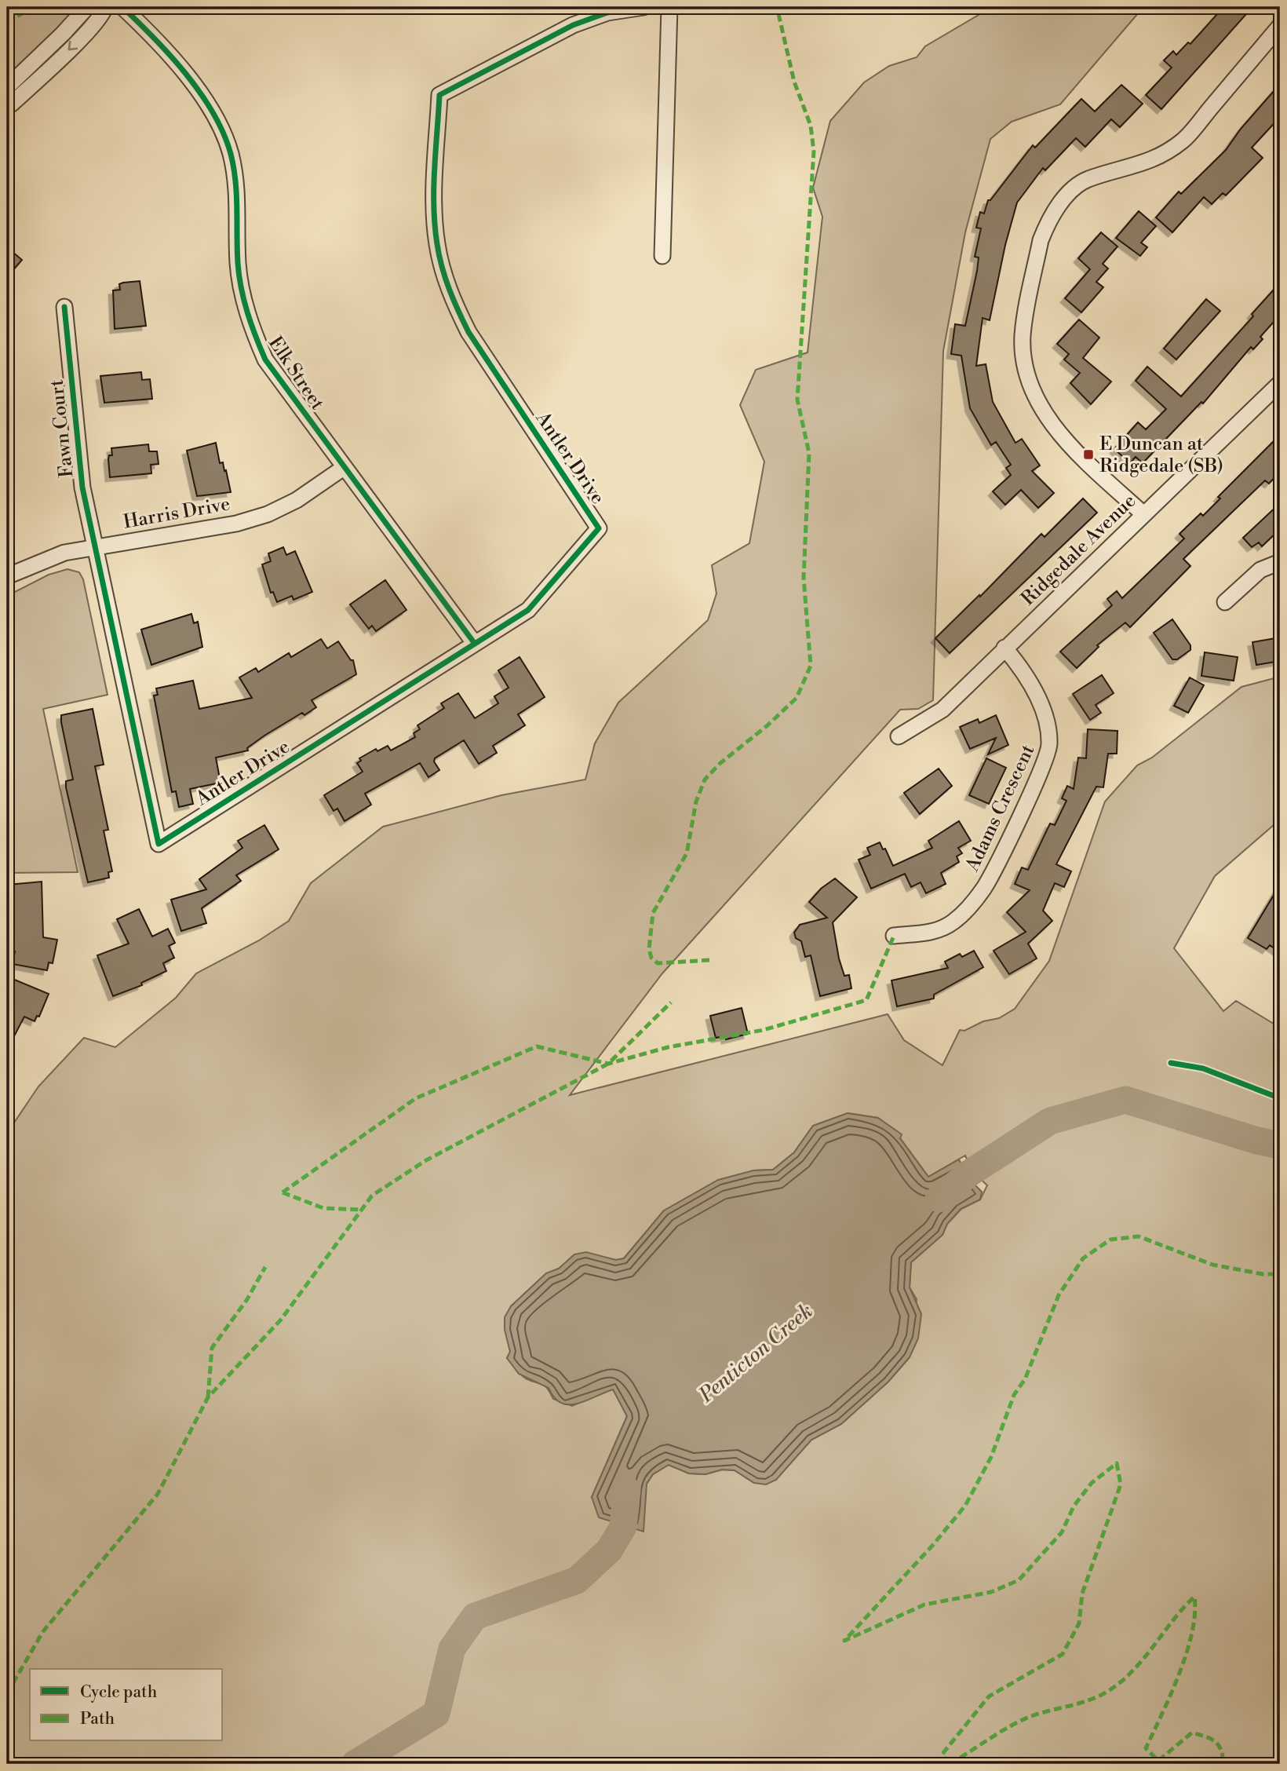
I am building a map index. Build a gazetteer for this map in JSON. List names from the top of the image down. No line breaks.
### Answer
{"streets":{"street":["Elk Street","Fawn Court","Antler Drive","Harris Drive","Ridgedale Avenue","Adams Crescent"]},"crossings":[["Elk Street","Antler Drive"],["Elk Street","Harris Drive"],["Fawn Court","Antler Drive"],["Fawn Court","Harris Drive"],["Antler Drive","Harris Drive"],["Ridgedale Avenue","Adams Crescent"]],"water":["Penticton Creek"],"places":{"transit":["E Duncan at Ridgedale (SB)"]},"legend":["Cycle path","Path"]}
